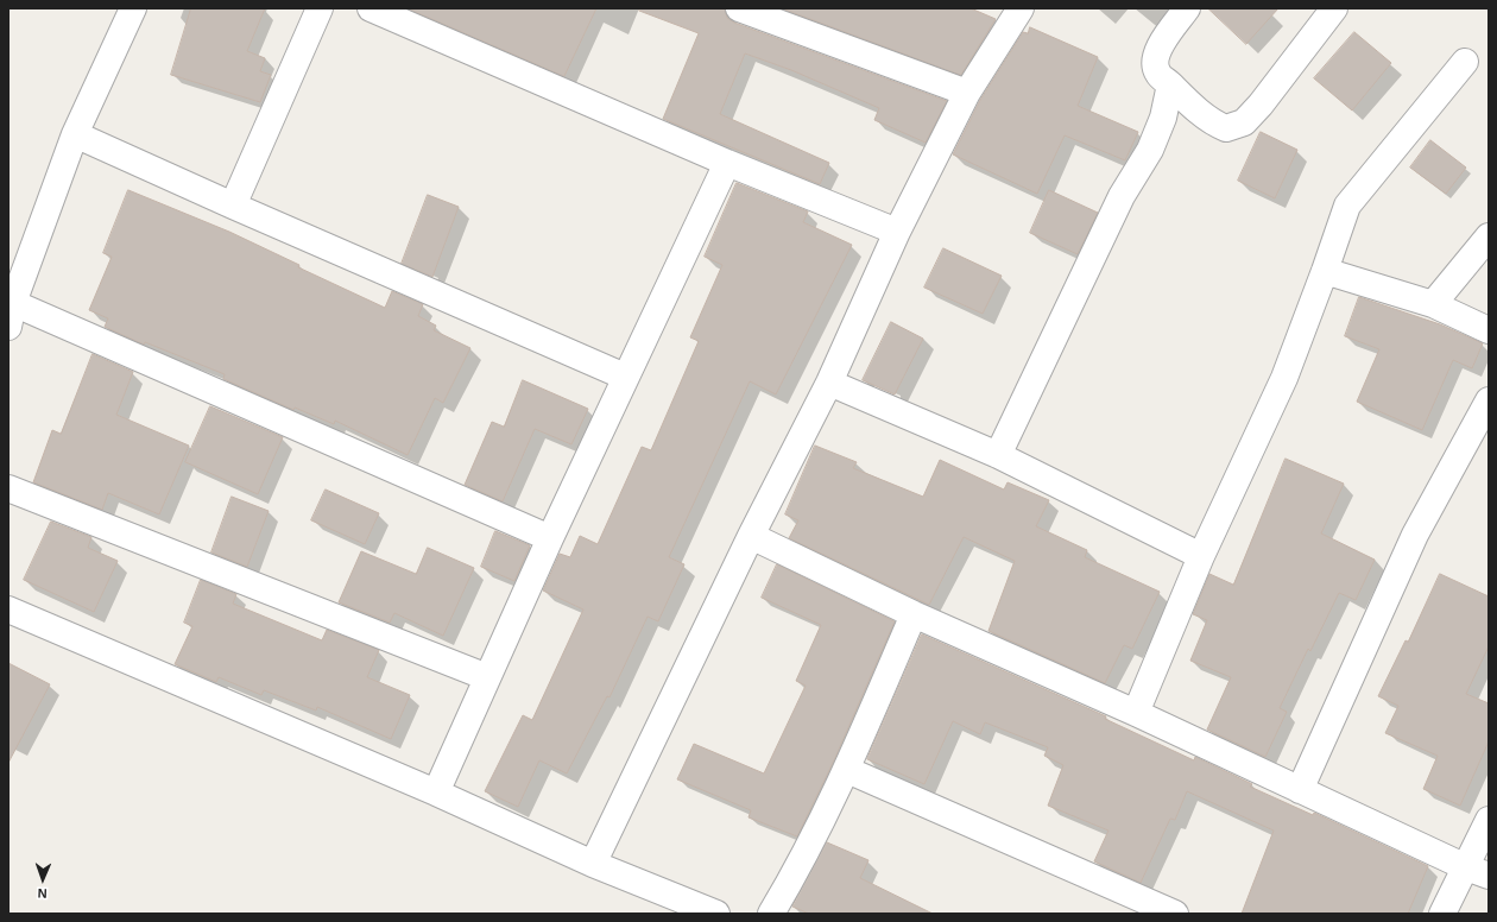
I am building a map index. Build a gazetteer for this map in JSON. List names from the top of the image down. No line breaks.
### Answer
{"north":"bottom"}
